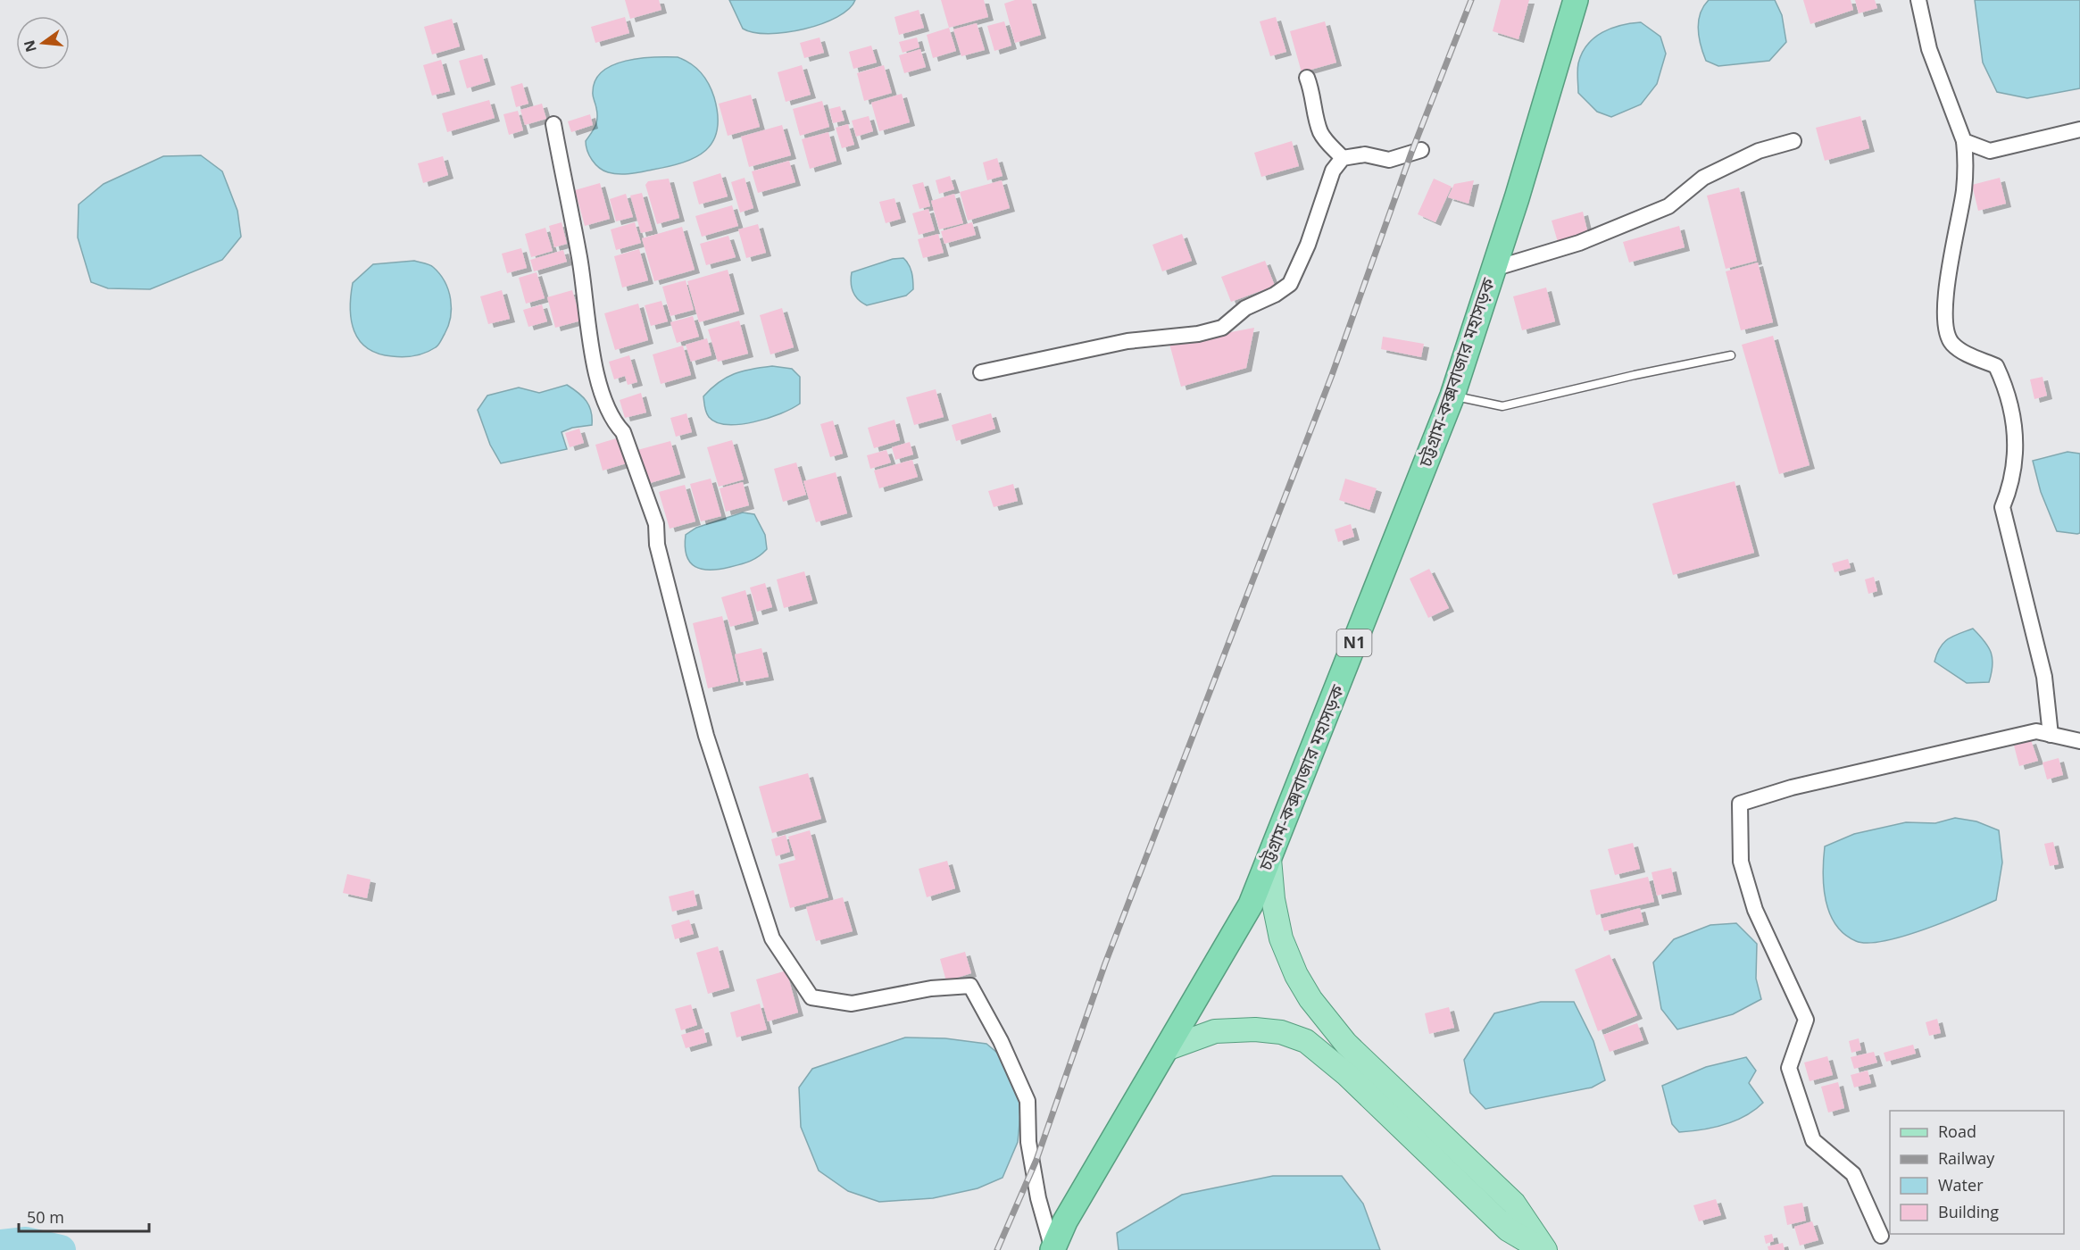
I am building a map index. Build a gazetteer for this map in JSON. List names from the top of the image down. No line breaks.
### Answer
{"streets":{"highway":["চট্টগ্রাম-কক্সবাজার মহাসড়ক","N1"]},"legend":["Road","Railway","Water","Building"],"scale_bar":"50 m","north":"left"}
